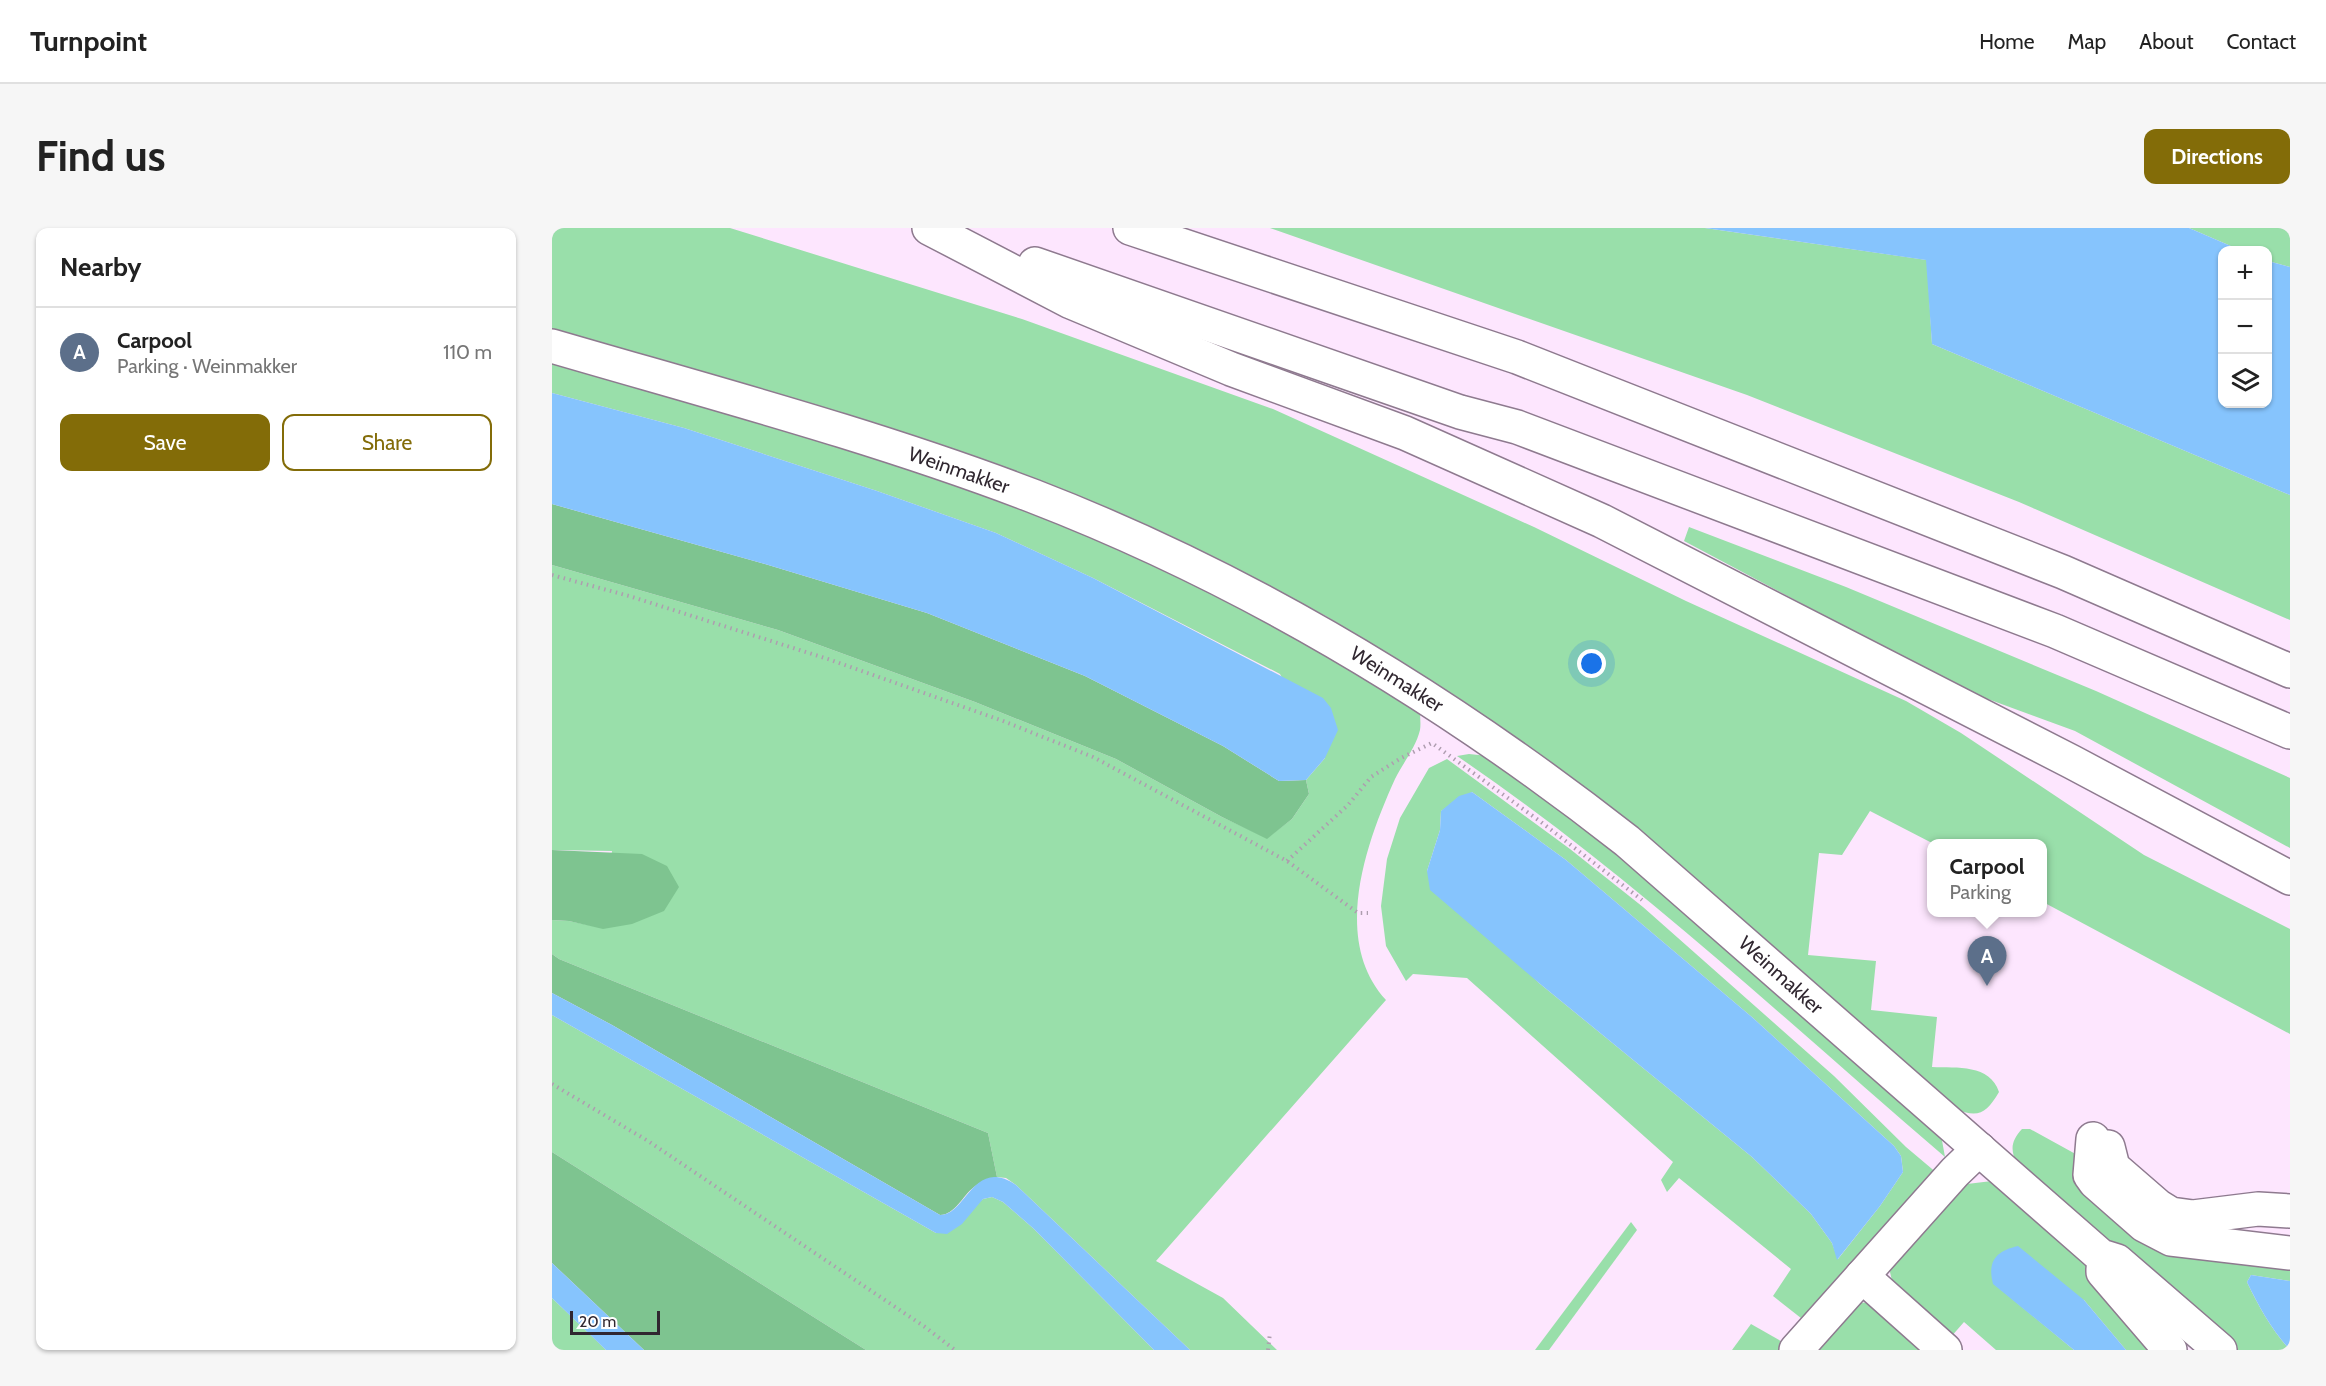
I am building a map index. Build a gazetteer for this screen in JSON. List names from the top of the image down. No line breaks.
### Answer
{"streets":{"main road":["Weinmakker"]},"scale_bar":"20 m","page":{"header":"Turnpoint","nav":["Home","Map","About","Contact"],"buttons":["Directions",["Save","Share"]],"title":"Find us","heading":"Nearby","map_buttons":["+","−"],"list":[{"mark":"A","name":"Carpool","note":"Parking · Weinmakker","value":"110 m"}],"popup":["Carpool","Parking"],"pins":"A","scale":"20 m"}}
